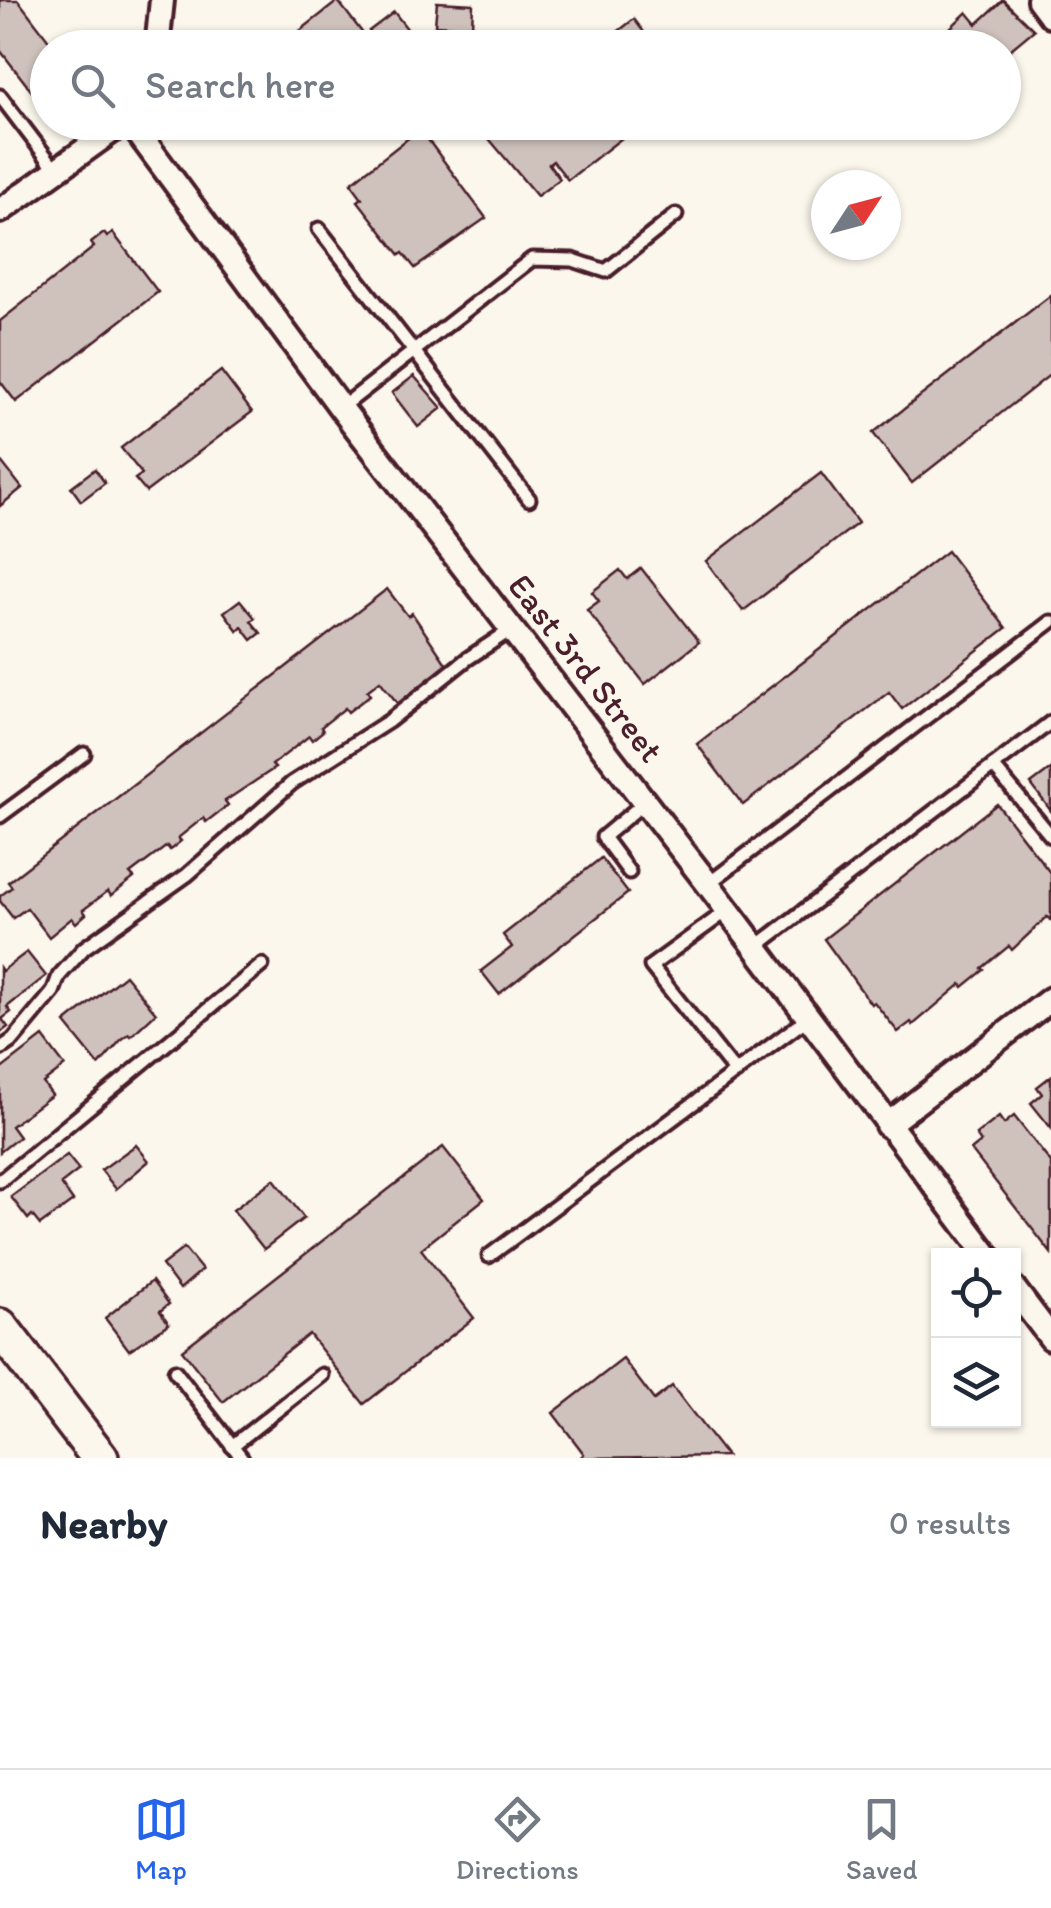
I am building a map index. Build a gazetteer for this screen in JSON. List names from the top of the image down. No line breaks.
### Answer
{"streets":{"street":["East 3rd Street"]},"north":"top right","page":{"search":"Search here","heading":["Nearby","0 results"],"nav":["Map","Directions","Saved"]}}
